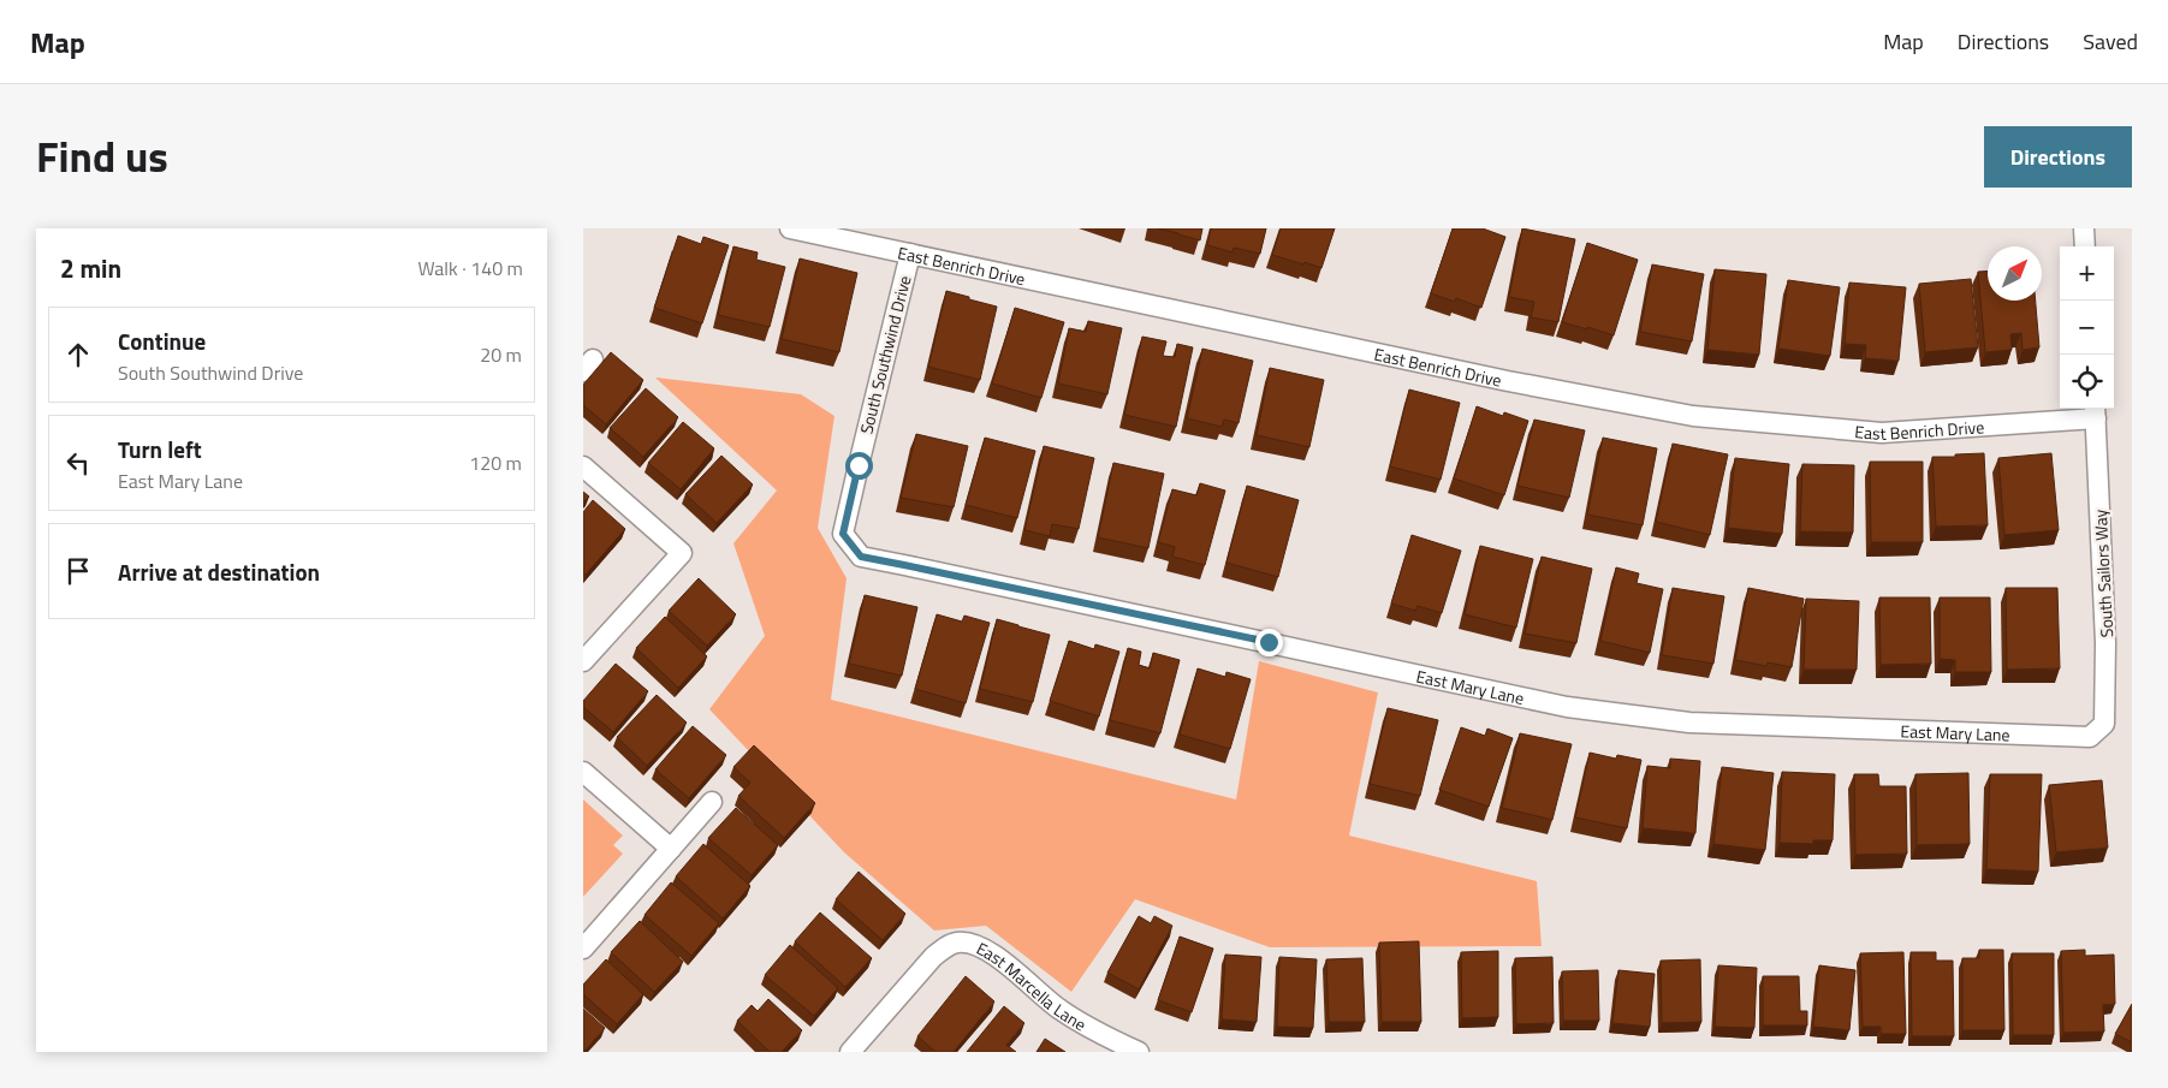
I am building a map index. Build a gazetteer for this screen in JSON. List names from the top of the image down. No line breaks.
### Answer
{"streets":{"street":["East Benrich Drive","South Southwind Drive","South Sailors Way","East Mary Lane","East Marcella Lane"]},"crossings":[["East Benrich Drive","South Southwind Drive"],["East Benrich Drive","South Sailors Way"],["South Southwind Drive","East Mary Lane"],["South Sailors Way","East Mary Lane"]],"north":"top right","page":{"header":"Map","nav":["Map","Directions","Saved"],"title":"Find us","buttons":"Directions","heading":["2 min","Walk · 140 m"],"map_buttons":["+","−"],"list":[["Continue","South Southwind Drive","20 m"],["Turn left","East Mary Lane","120 m"],"Arrive at destination"]}}
